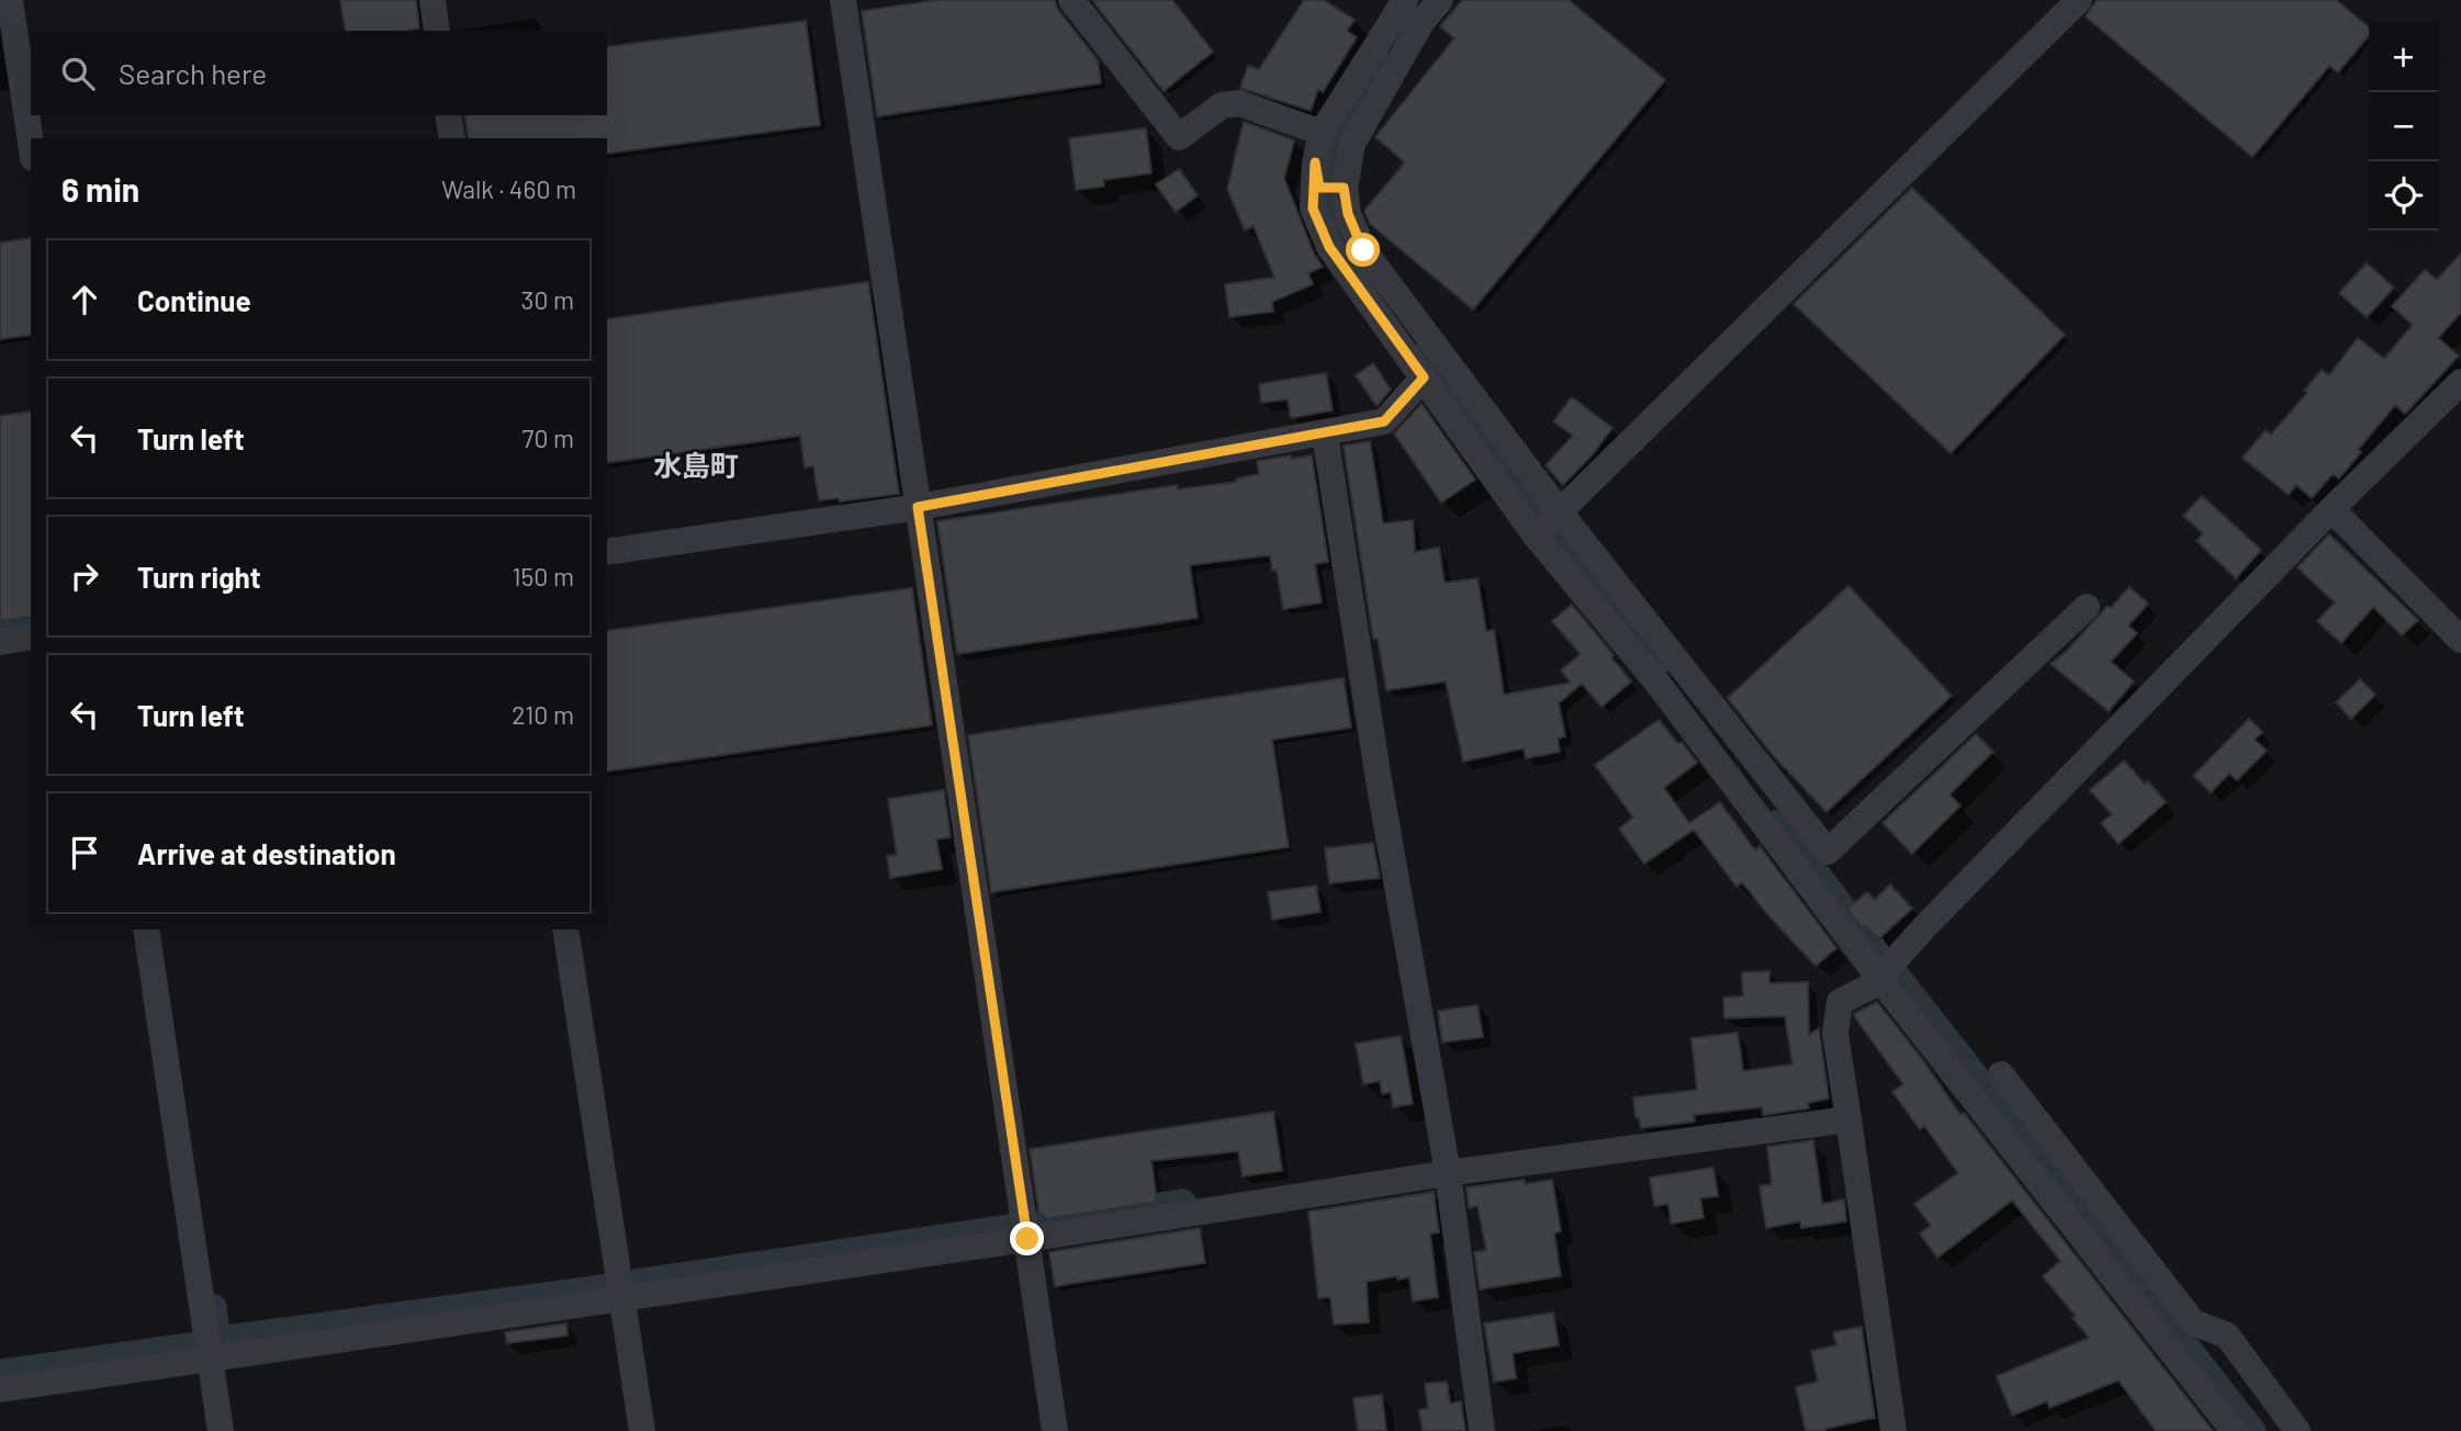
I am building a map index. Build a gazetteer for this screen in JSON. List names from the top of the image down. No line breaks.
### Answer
{"districts":["水島町"],"page":{"map_buttons":["+","−"],"search":"Search here","heading":["6 min","Walk · 460 m"],"list":[["Continue","30 m"],["Turn left","70 m"],["Turn right","150 m"],["Turn left","210 m"],"Arrive at destination"]}}
